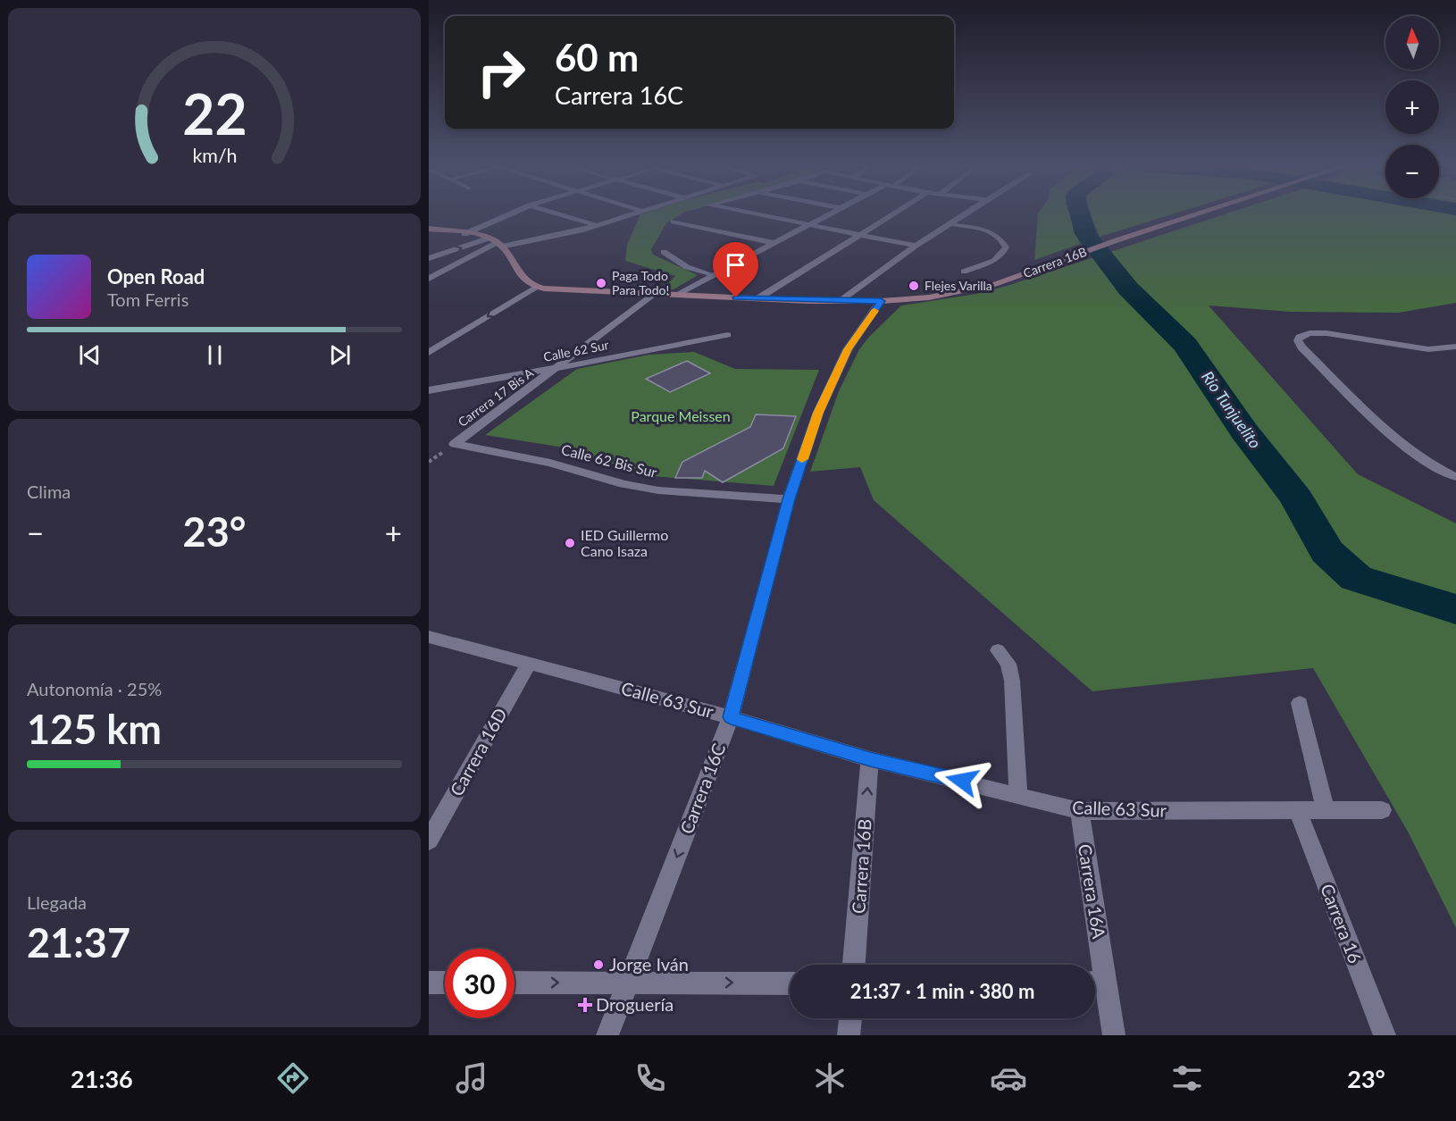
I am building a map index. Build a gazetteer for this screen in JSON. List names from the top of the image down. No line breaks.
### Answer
{"streets":{"street":["Carrera 16B","Calle 62 Sur","Carrera 17 Bis A","Calle 62 Bis Sur","Calle 63 Sur","Carrera 16D","Carrera 16C","Carrera 16A","Carrera 16"]},"crossings":[["Carrera 16B","Carrera 17 Bis A"],["Carrera 16B","Calle 63 Sur"],["Carrera 16B","Carrera 16C"],["Calle 62 Sur","Carrera 17 Bis A"],["Carrera 17 Bis A","Calle 62 Bis Sur"],["Calle 62 Bis Sur","Carrera 16C"],["Calle 63 Sur","Carrera 16D"],["Calle 63 Sur","Carrera 16C"],["Calle 63 Sur","Carrera 16A"],["Calle 63 Sur","Carrera 16"]],"one_way":["Carrera 16C"],"water":["Río Tunjuelito"],"parks":["Parque Meissen"],"places":{"other":["Paga Todo Para Todo!","Flejes Varilla","IED Guillermo Cano Isaza","Jorge Iván"],"health":["Droguería"]},"north":"top","page":{"map_buttons":["+","−"],"turn":["60 m","Carrera 16C"],"song":["Open Road","Tom Ferris"],"tile":["Clima",["Autonomía · 25%","125 km"],["Llegada","21:37"]],"heat":["−","23°","+"],"limit":"30","trip":"21:37 · 1 min · 380 m","tabs":["21:36","23°"],"gauge":["22","km/h"]}}
